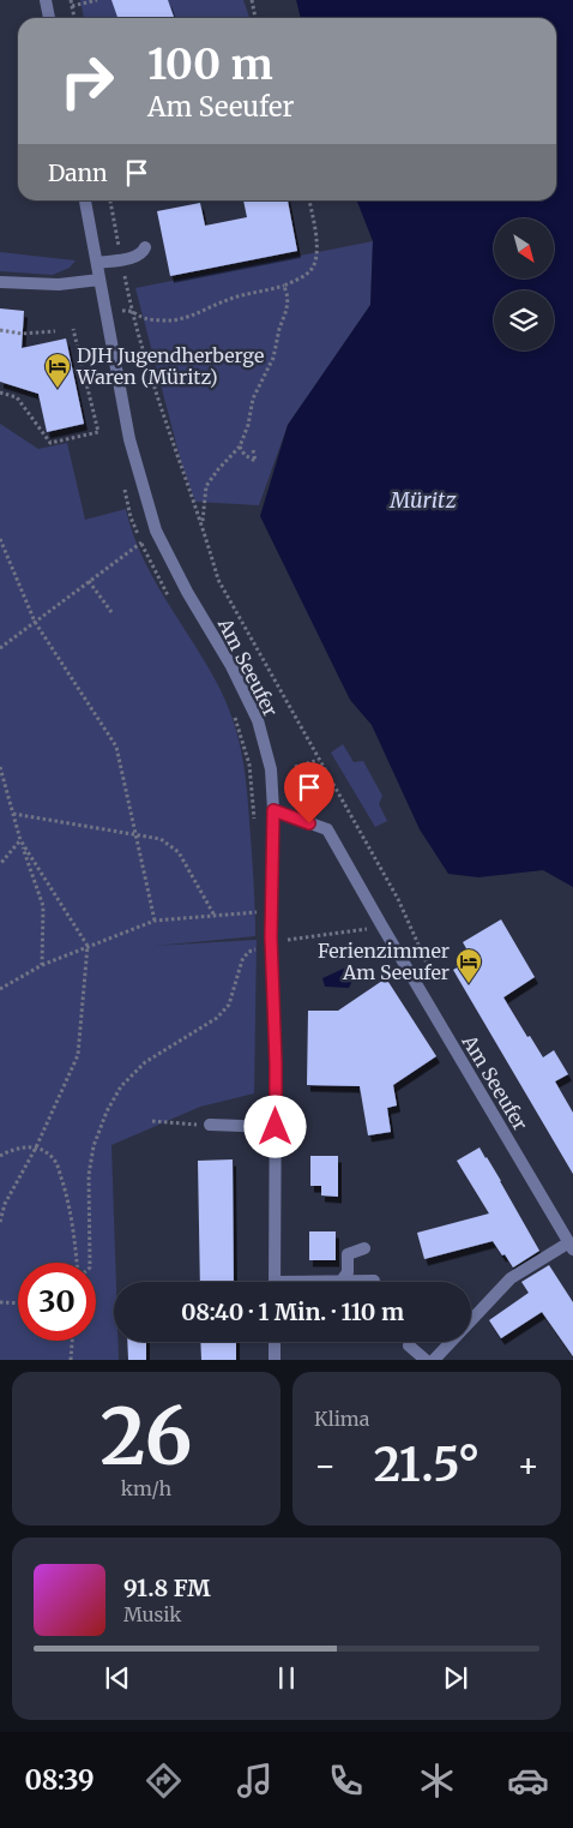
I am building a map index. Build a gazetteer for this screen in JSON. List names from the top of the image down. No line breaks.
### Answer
{"streets":{"street":["Am Seeufer"]},"water":["Müritz"],"places":{"hotel":["DJH Jugendherberge Waren (Müritz)","Ferienzimmer Am Seeufer"]},"north":"bottom right","page":{"turn":["100 m","Am Seeufer"],"then":"Dann","limit":"30","trip":"08:40 · 1 Min. · 110 m","tile":[["26","km/h"],"Klima"],"heat":["−","21.5°","+"],"song":["91.8 FM","Musik"],"tabs":"08:39"}}
